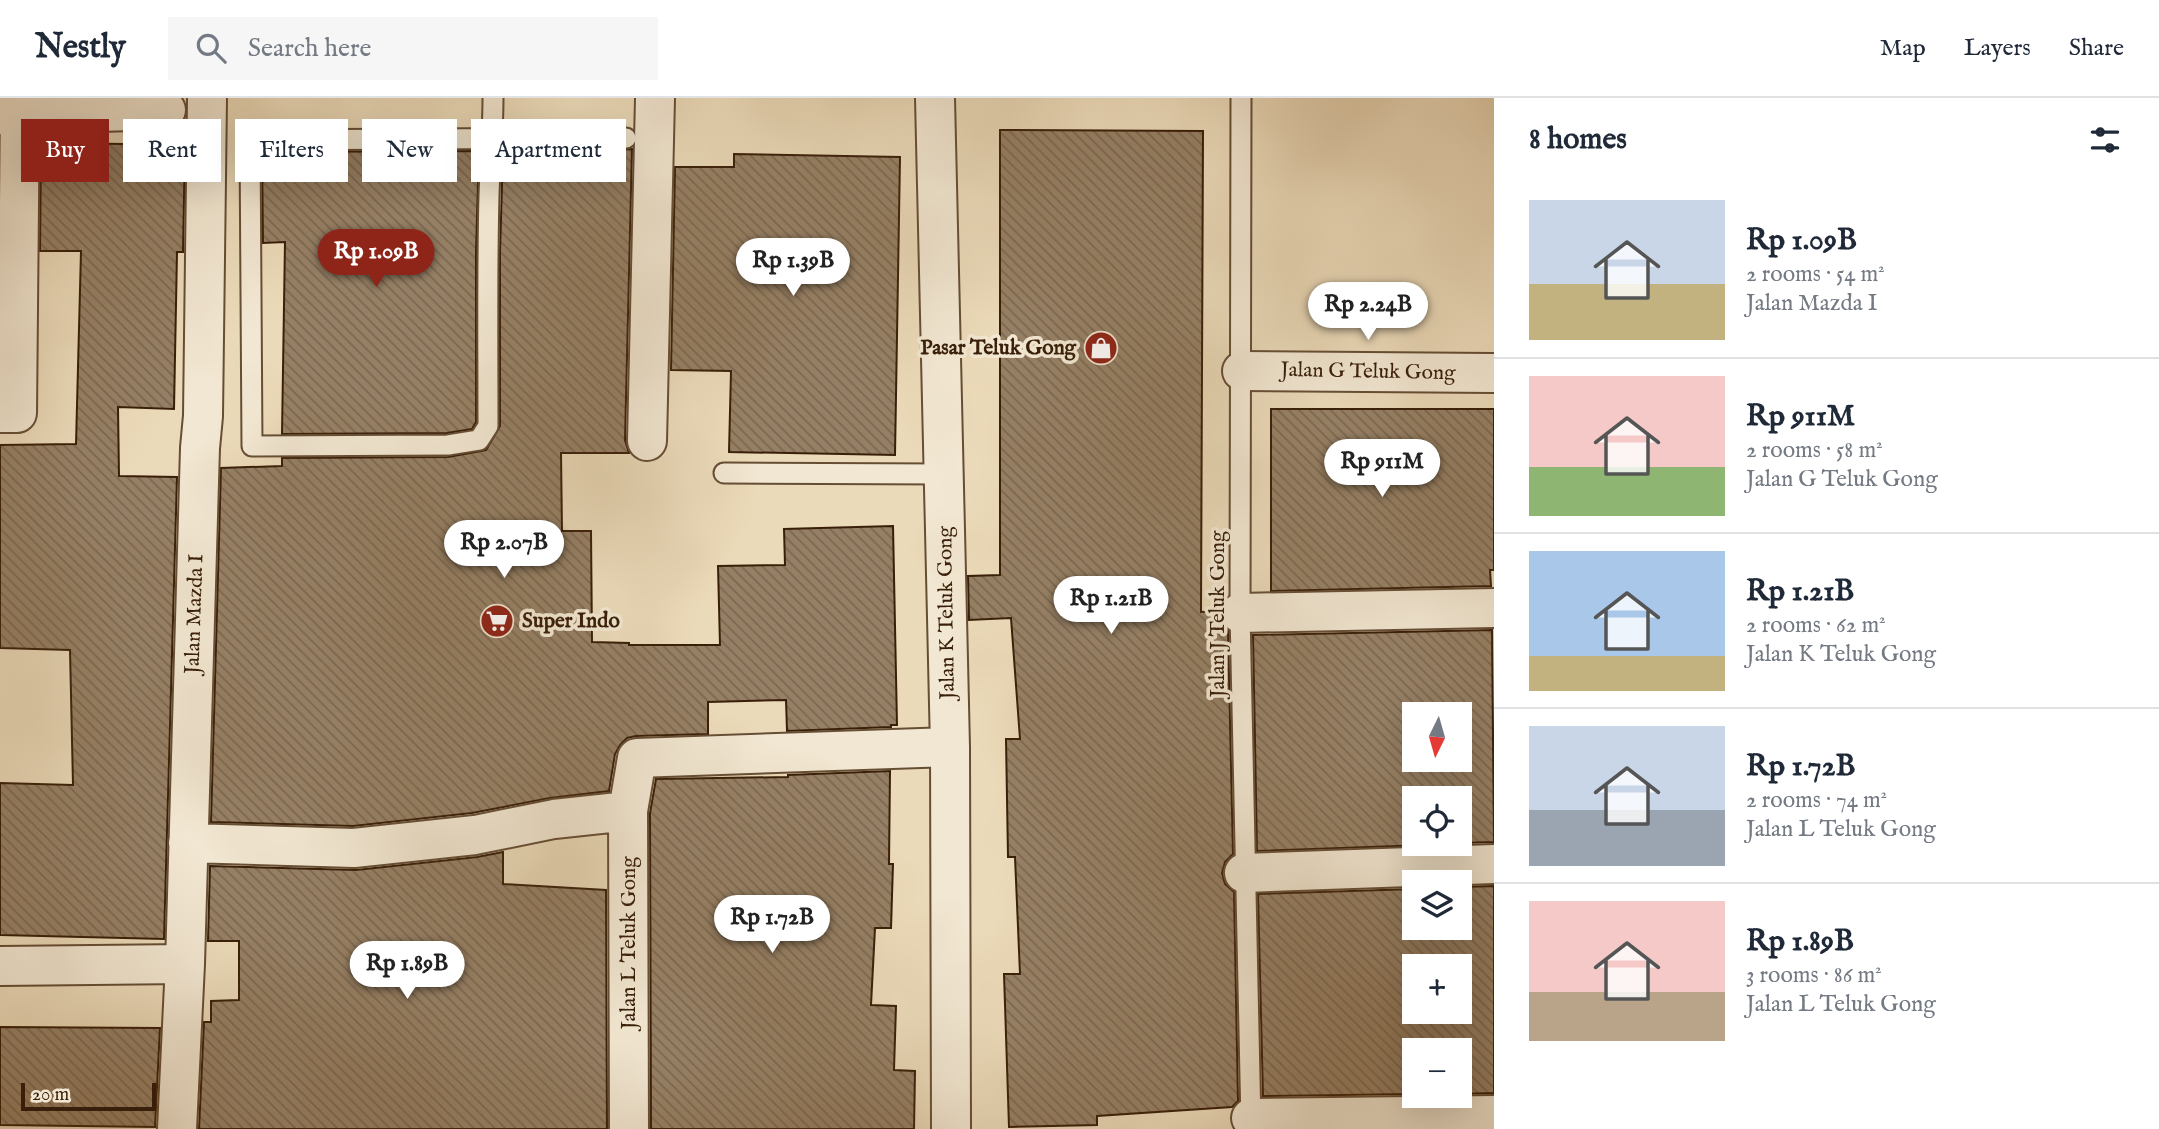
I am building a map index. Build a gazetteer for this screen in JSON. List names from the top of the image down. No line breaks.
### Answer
{"streets":{"street":["Jalan G Teluk Gong","Jalan K Teluk Gong","Jalan Mazda I","Jalan L Teluk Gong"],"lane":["Jalan J Teluk Gong"]},"crossings":[["Jalan G Teluk Gong","Jalan J Teluk Gong"],["Jalan K Teluk Gong","Jalan L Teluk Gong"]],"places":{"shop":["Pasar Teluk Gong"],"supermarket":["Super Indo"]},"scale_bar":"20 m","north":"bottom","page":{"header":"Nestly","search":"Search here","nav":["Map","Layers","Share"],"heading":"8 homes","chip":["Buy","Rent","Filters","New","Apartment"],"list":[{"name":"Rp 1.09B","note":"2 rooms · 54 m² · Jalan Mazda I"},{"name":"Rp 911M","note":"2 rooms · 58 m² · Jalan G Teluk Gong"},{"name":"Rp 1.21B","note":"2 rooms · 62 m² · Jalan K Teluk Gong"},{"name":"Rp 1.72B","note":"2 rooms · 74 m² · Jalan L Teluk Gong"},{"name":"Rp 1.89B","note":"3 rooms · 86 m² · Jalan L Teluk Gong"}],"price":["Rp 1.09B","Rp 1.39B","Rp 2.24B","Rp 911M","Rp 2.07B","Rp 1.21B","Rp 1.72B","Rp 1.89B"],"map_buttons":["+","−"],"scale":"20 m"}}
